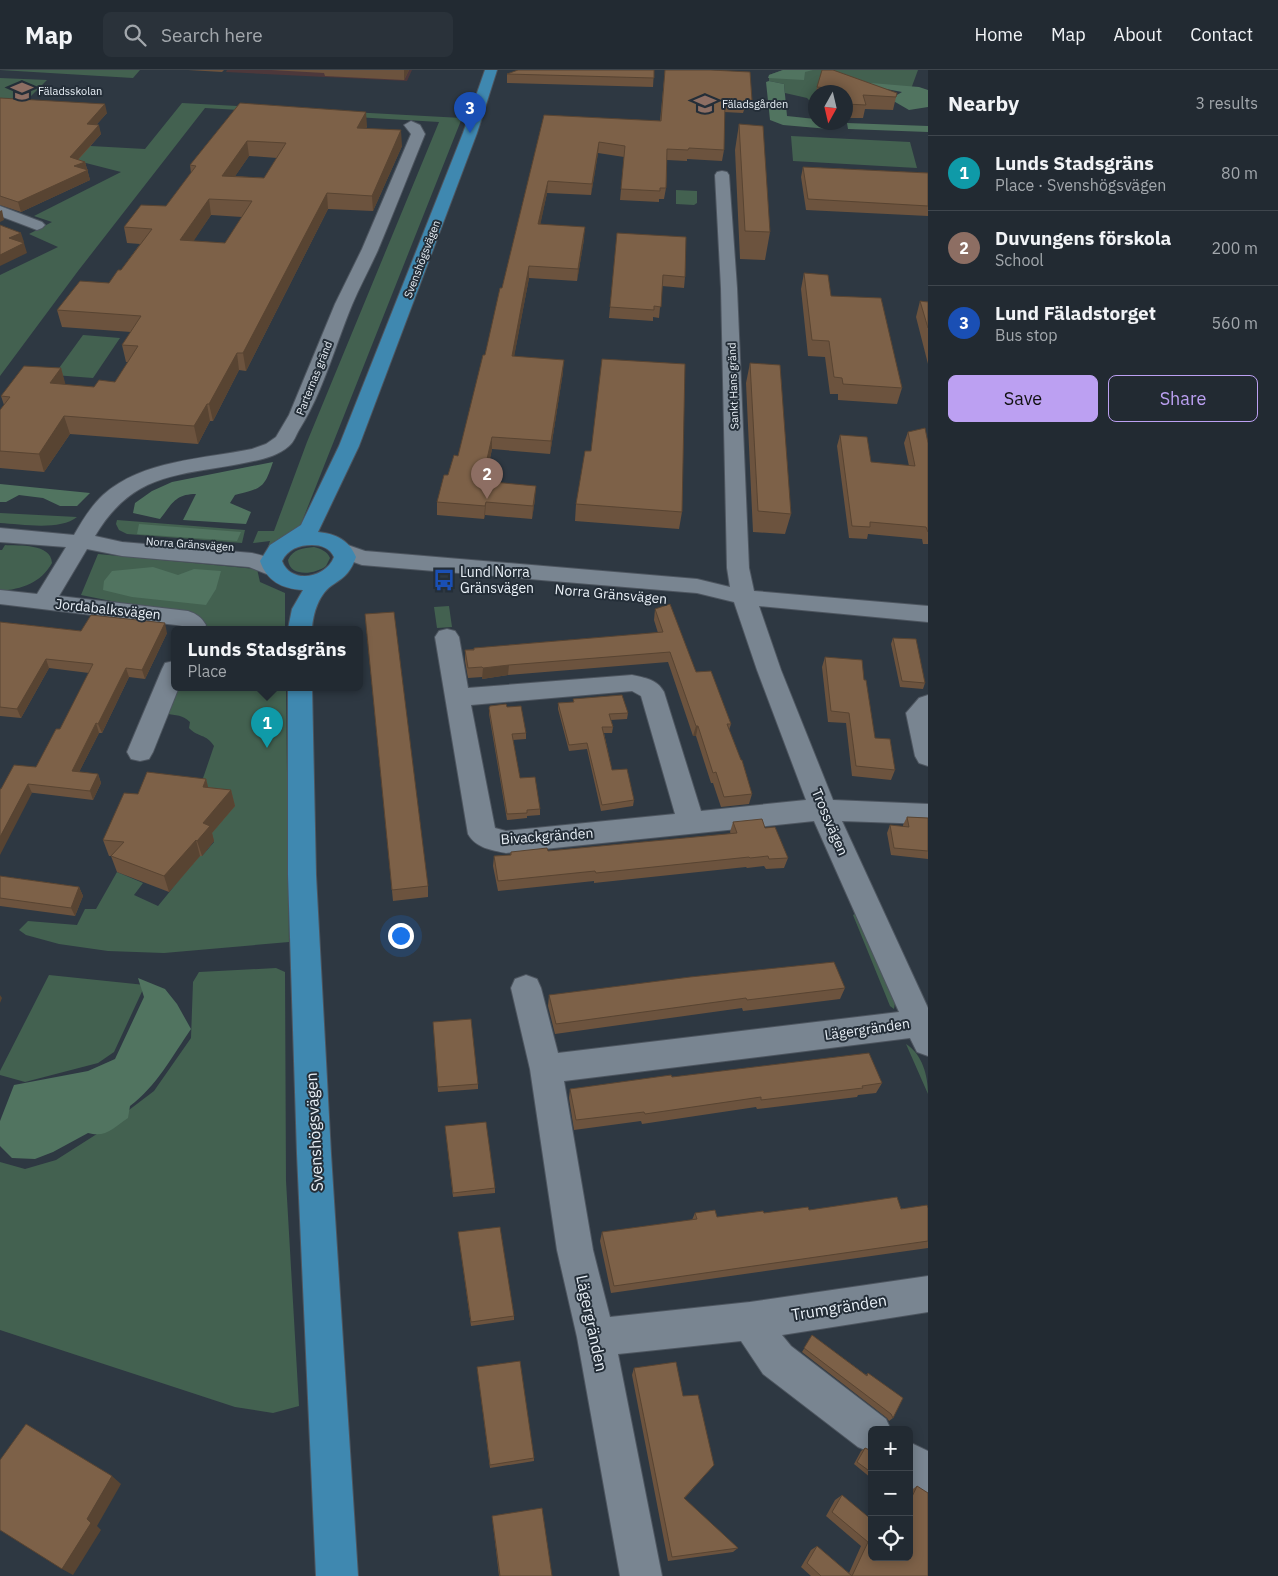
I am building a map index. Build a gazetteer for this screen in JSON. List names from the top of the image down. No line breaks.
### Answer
{"streets":{"main road":["Svenshögsvägen"],"street":["Parternas gränd","Sankt Hans gränd","Norra Gränsvägen","Jordabalksvägen","Trossvägen","Bivackgränden","Lägergränden","Trumgränden"]},"crossings":[["Svenshögsvägen","Norra Gränsvägen"],["Parternas gränd","Norra Gränsvägen"],["Parternas gränd","Jordabalksvägen"],["Sankt Hans gränd","Norra Gränsvägen"],["Sankt Hans gränd","Trossvägen"],["Norra Gränsvägen","Jordabalksvägen"],["Norra Gränsvägen","Trossvägen"],["Trossvägen","Bivackgränden"],["Trossvägen","Lägergränden"],["Lägergränden","Trumgränden"]],"places":{"school or university":["Fäladsskolan","Fäladsgården"],"bus stop":["Lund Norra Gränsvägen"]},"north":"bottom","page":{"header":"Map","search":"Search here","nav":["Home","Map","About","Contact"],"heading":["Nearby","3 results"],"pins":["3","2","1"],"list":[{"mark":"1","name":"Lunds Stadsgräns","note":"Place · Svenshögsvägen","value":"80 m"},{"mark":"2","name":"Duvungens förskola","note":"School","value":"200 m"},{"mark":"3","name":"Lund Fäladstorget","note":"Bus stop","value":"560 m"}],"buttons":["Save","Share"],"popup":["Lunds Stadsgräns","Place"],"map_buttons":["+","−"]}}
